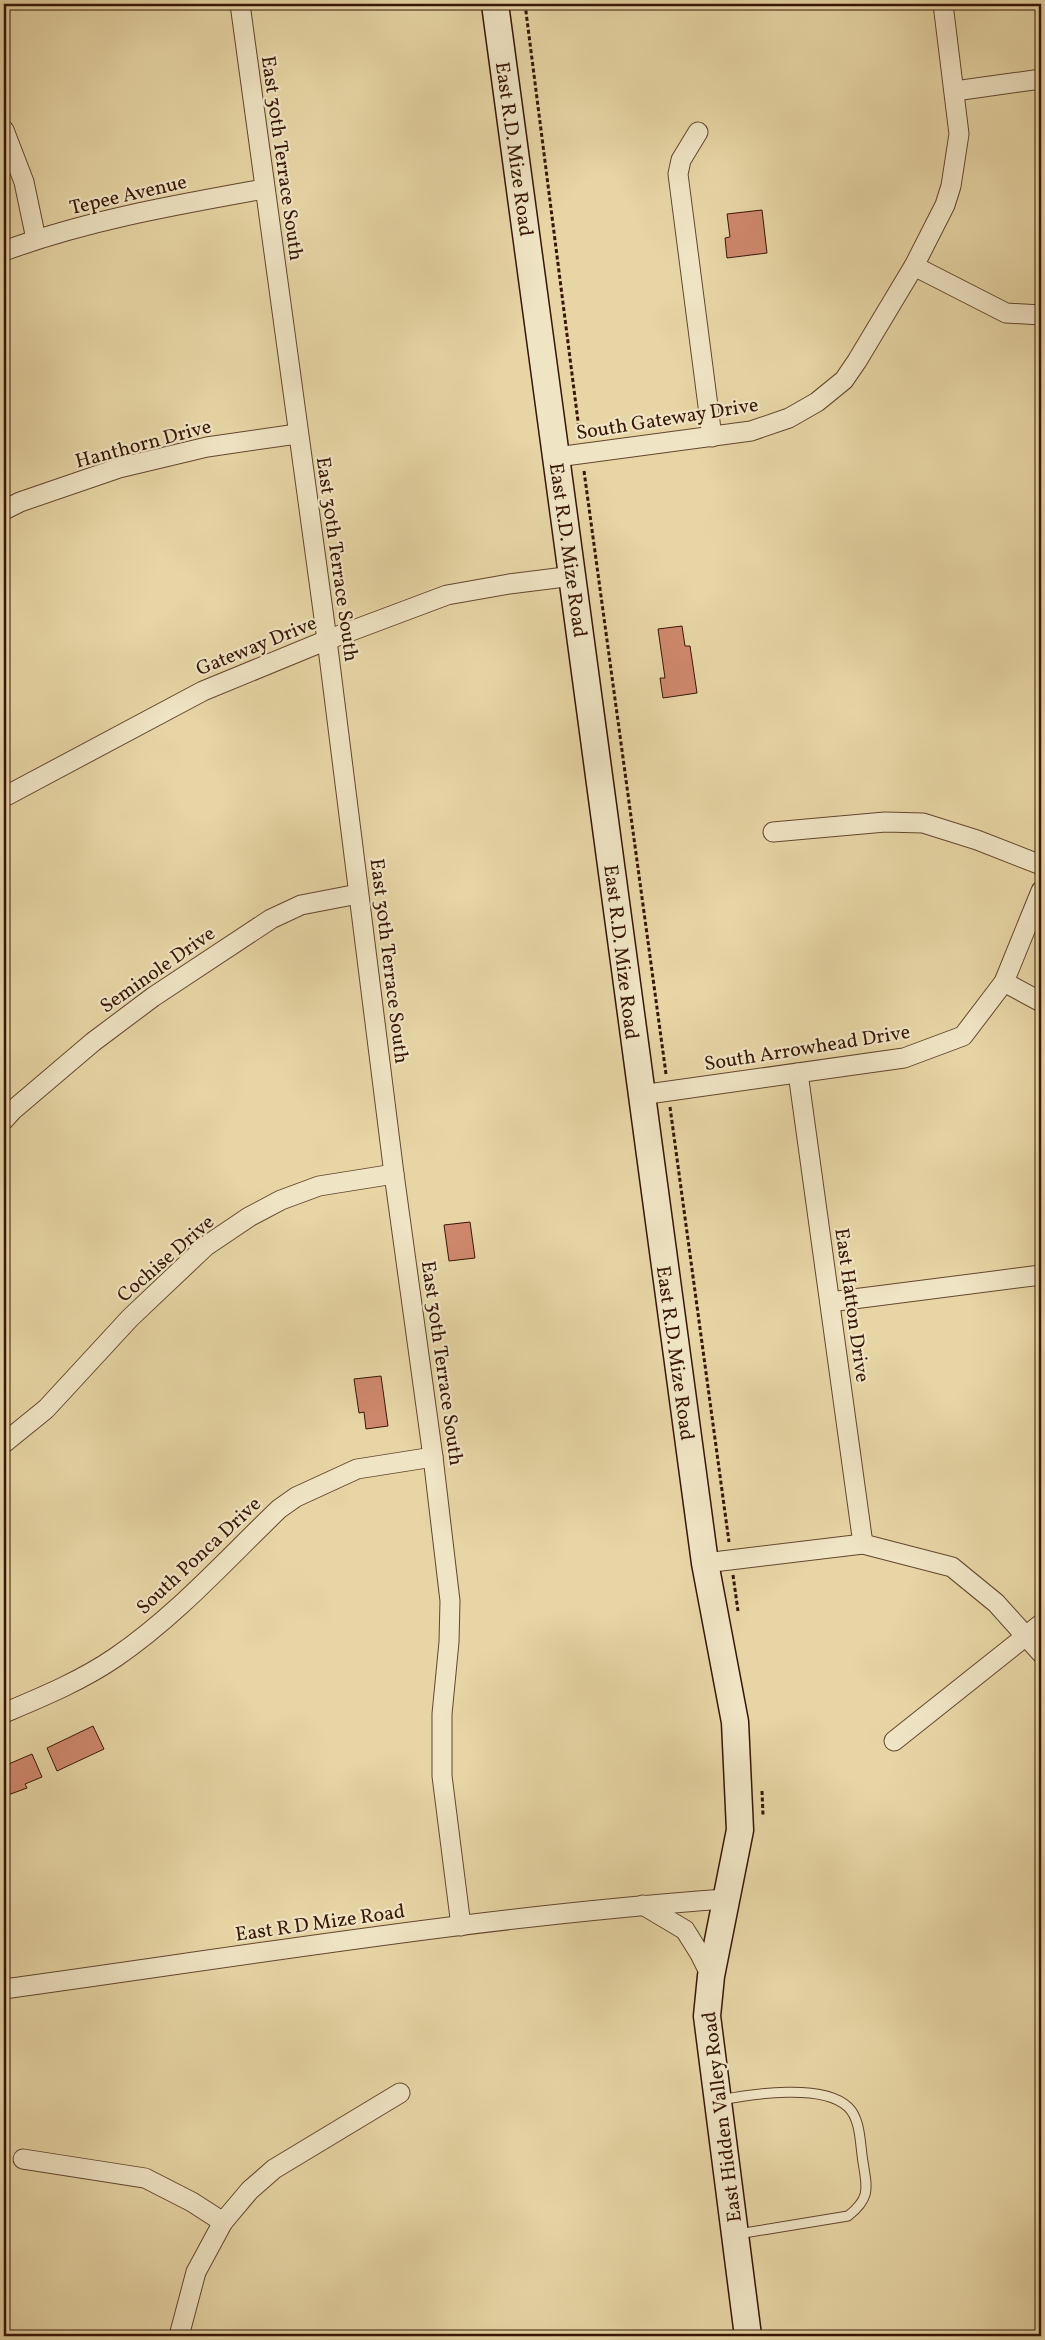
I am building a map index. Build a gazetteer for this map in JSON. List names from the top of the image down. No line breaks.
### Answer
{"streets":{"main road":["East R.D. Mize Road","East Hidden Valley Road"],"street":["East 30th Terrace South","Tepee Avenue","South Gateway Drive","Hanthorn Drive","Gateway Drive","Seminole Drive","South Arrowhead Drive","Cochise Drive","East Hatton Drive","South Ponca Drive","East R D Mize Road"]},"crossings":[["East R.D. Mize Road","South Gateway Drive"],["East R.D. Mize Road","Gateway Drive"],["East R.D. Mize Road","South Arrowhead Drive"],["East R.D. Mize Road","East R D Mize Road"],["East R.D. Mize Road","East Hidden Valley Road"],["East 30th Terrace South","Tepee Avenue"],["East 30th Terrace South","Hanthorn Drive"],["East 30th Terrace South","Gateway Drive"],["East 30th Terrace South","Seminole Drive"],["East 30th Terrace South","Cochise Drive"],["East 30th Terrace South","South Ponca Drive"],["East 30th Terrace South","East R D Mize Road"],["South Arrowhead Drive","East Hatton Drive"],["East R D Mize Road","East Hidden Valley Road"]]}
